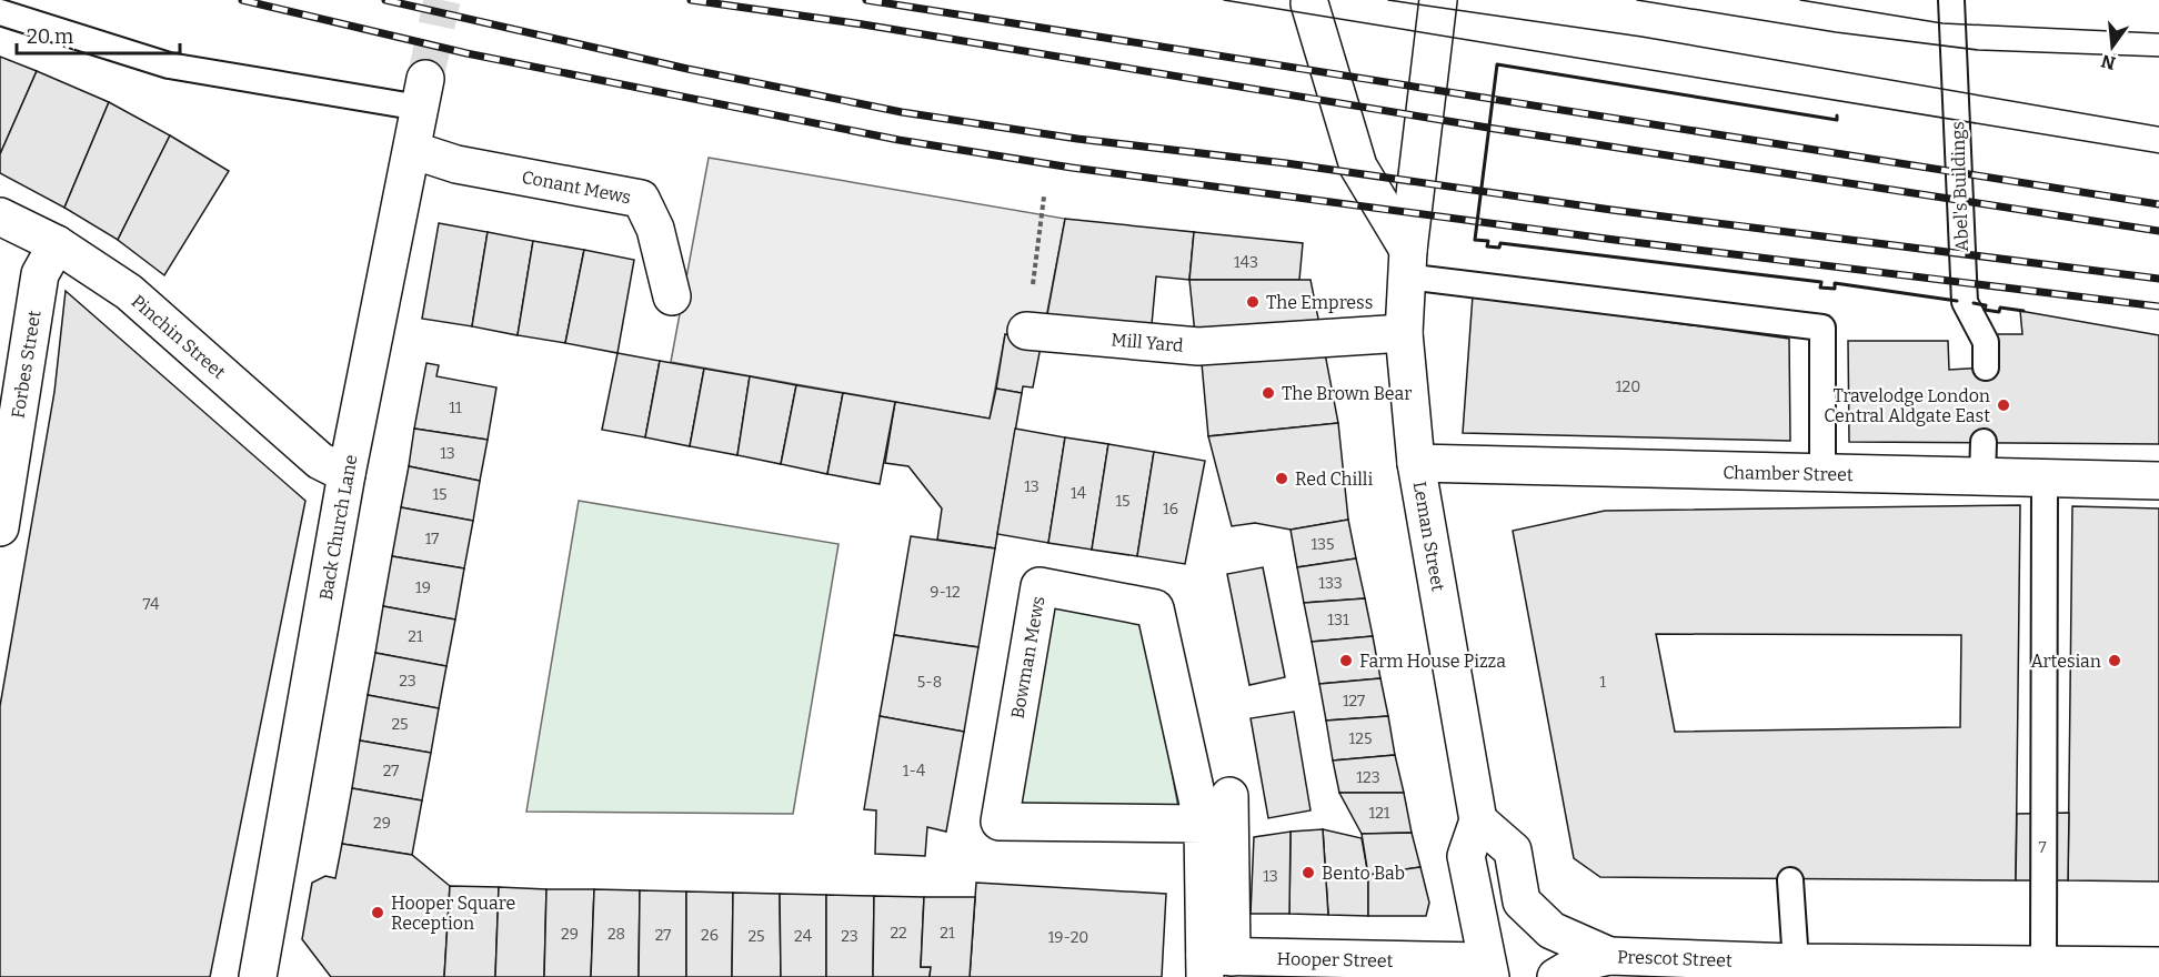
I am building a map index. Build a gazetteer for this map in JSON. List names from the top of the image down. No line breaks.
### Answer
{"streets":{"main road":["Conant Mews","Pinchin Street","Mill Yard","Forbes Street","Chamber Street","Back Church Lane","Leman Street","Bowman Mews","Prescot Street","Hooper Street"],"lane":["Abel's Buildings"]},"crossings":[["Conant Mews","Back Church Lane"],["Pinchin Street","Forbes Street"],["Pinchin Street","Back Church Lane"],["Mill Yard","Leman Street"],["Chamber Street","Leman Street"],["Leman Street","Hooper Street"],["Bowman Mews","Hooper Street"]],"places":["The Empress","The Brown Bear","Travelodge London Central Aldgate East","Red Chilli","Farm House Pizza","Artesian","Bento Bab","Hooper Square Reception"],"house_numbers":["143","120","11","13","13","14","15","15","16","17","135","133","19","9-12","74","131","21","23","5-8","1","127","25","125","27","1-4","123","121","29","7","13","22","21","29","28","27","26","25","24","23","19-20"],"scale_bar":"20 m","north":"bottom"}
